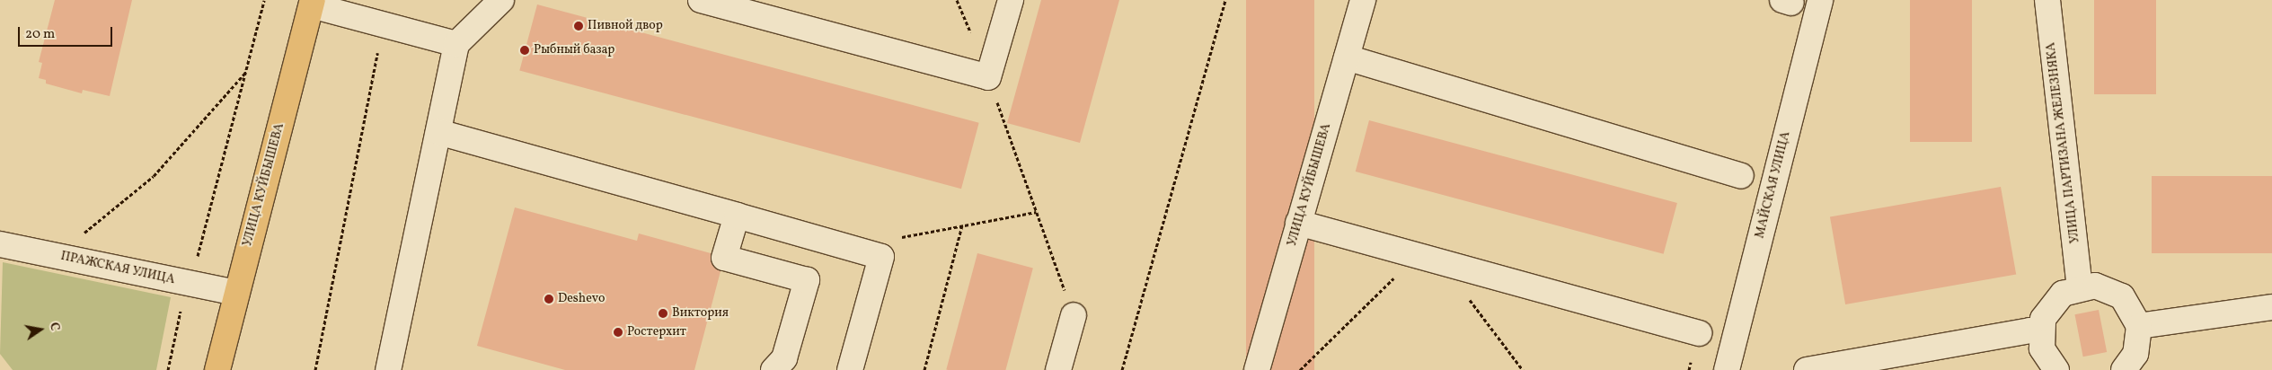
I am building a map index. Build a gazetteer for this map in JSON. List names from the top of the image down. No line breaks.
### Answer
{"streets":{"main road":["УЛИЦА КУЙБЫШЕВА"],"street":["УЛИЦА ПАРТИЗАНА ЖЕЛЕЗНЯКА","МАЙСКАЯ УЛИЦА","ПРАЖСКАЯ УЛИЦА"]},"crossings":[["УЛИЦА КУЙБЫШЕВА","ПРАЖСКАЯ УЛИЦА"]],"places":["Пивной двор","Рыбный базар","Deshevo","Виктория","Ростерхит"],"scale_bar":"20 m","north":"right"}
